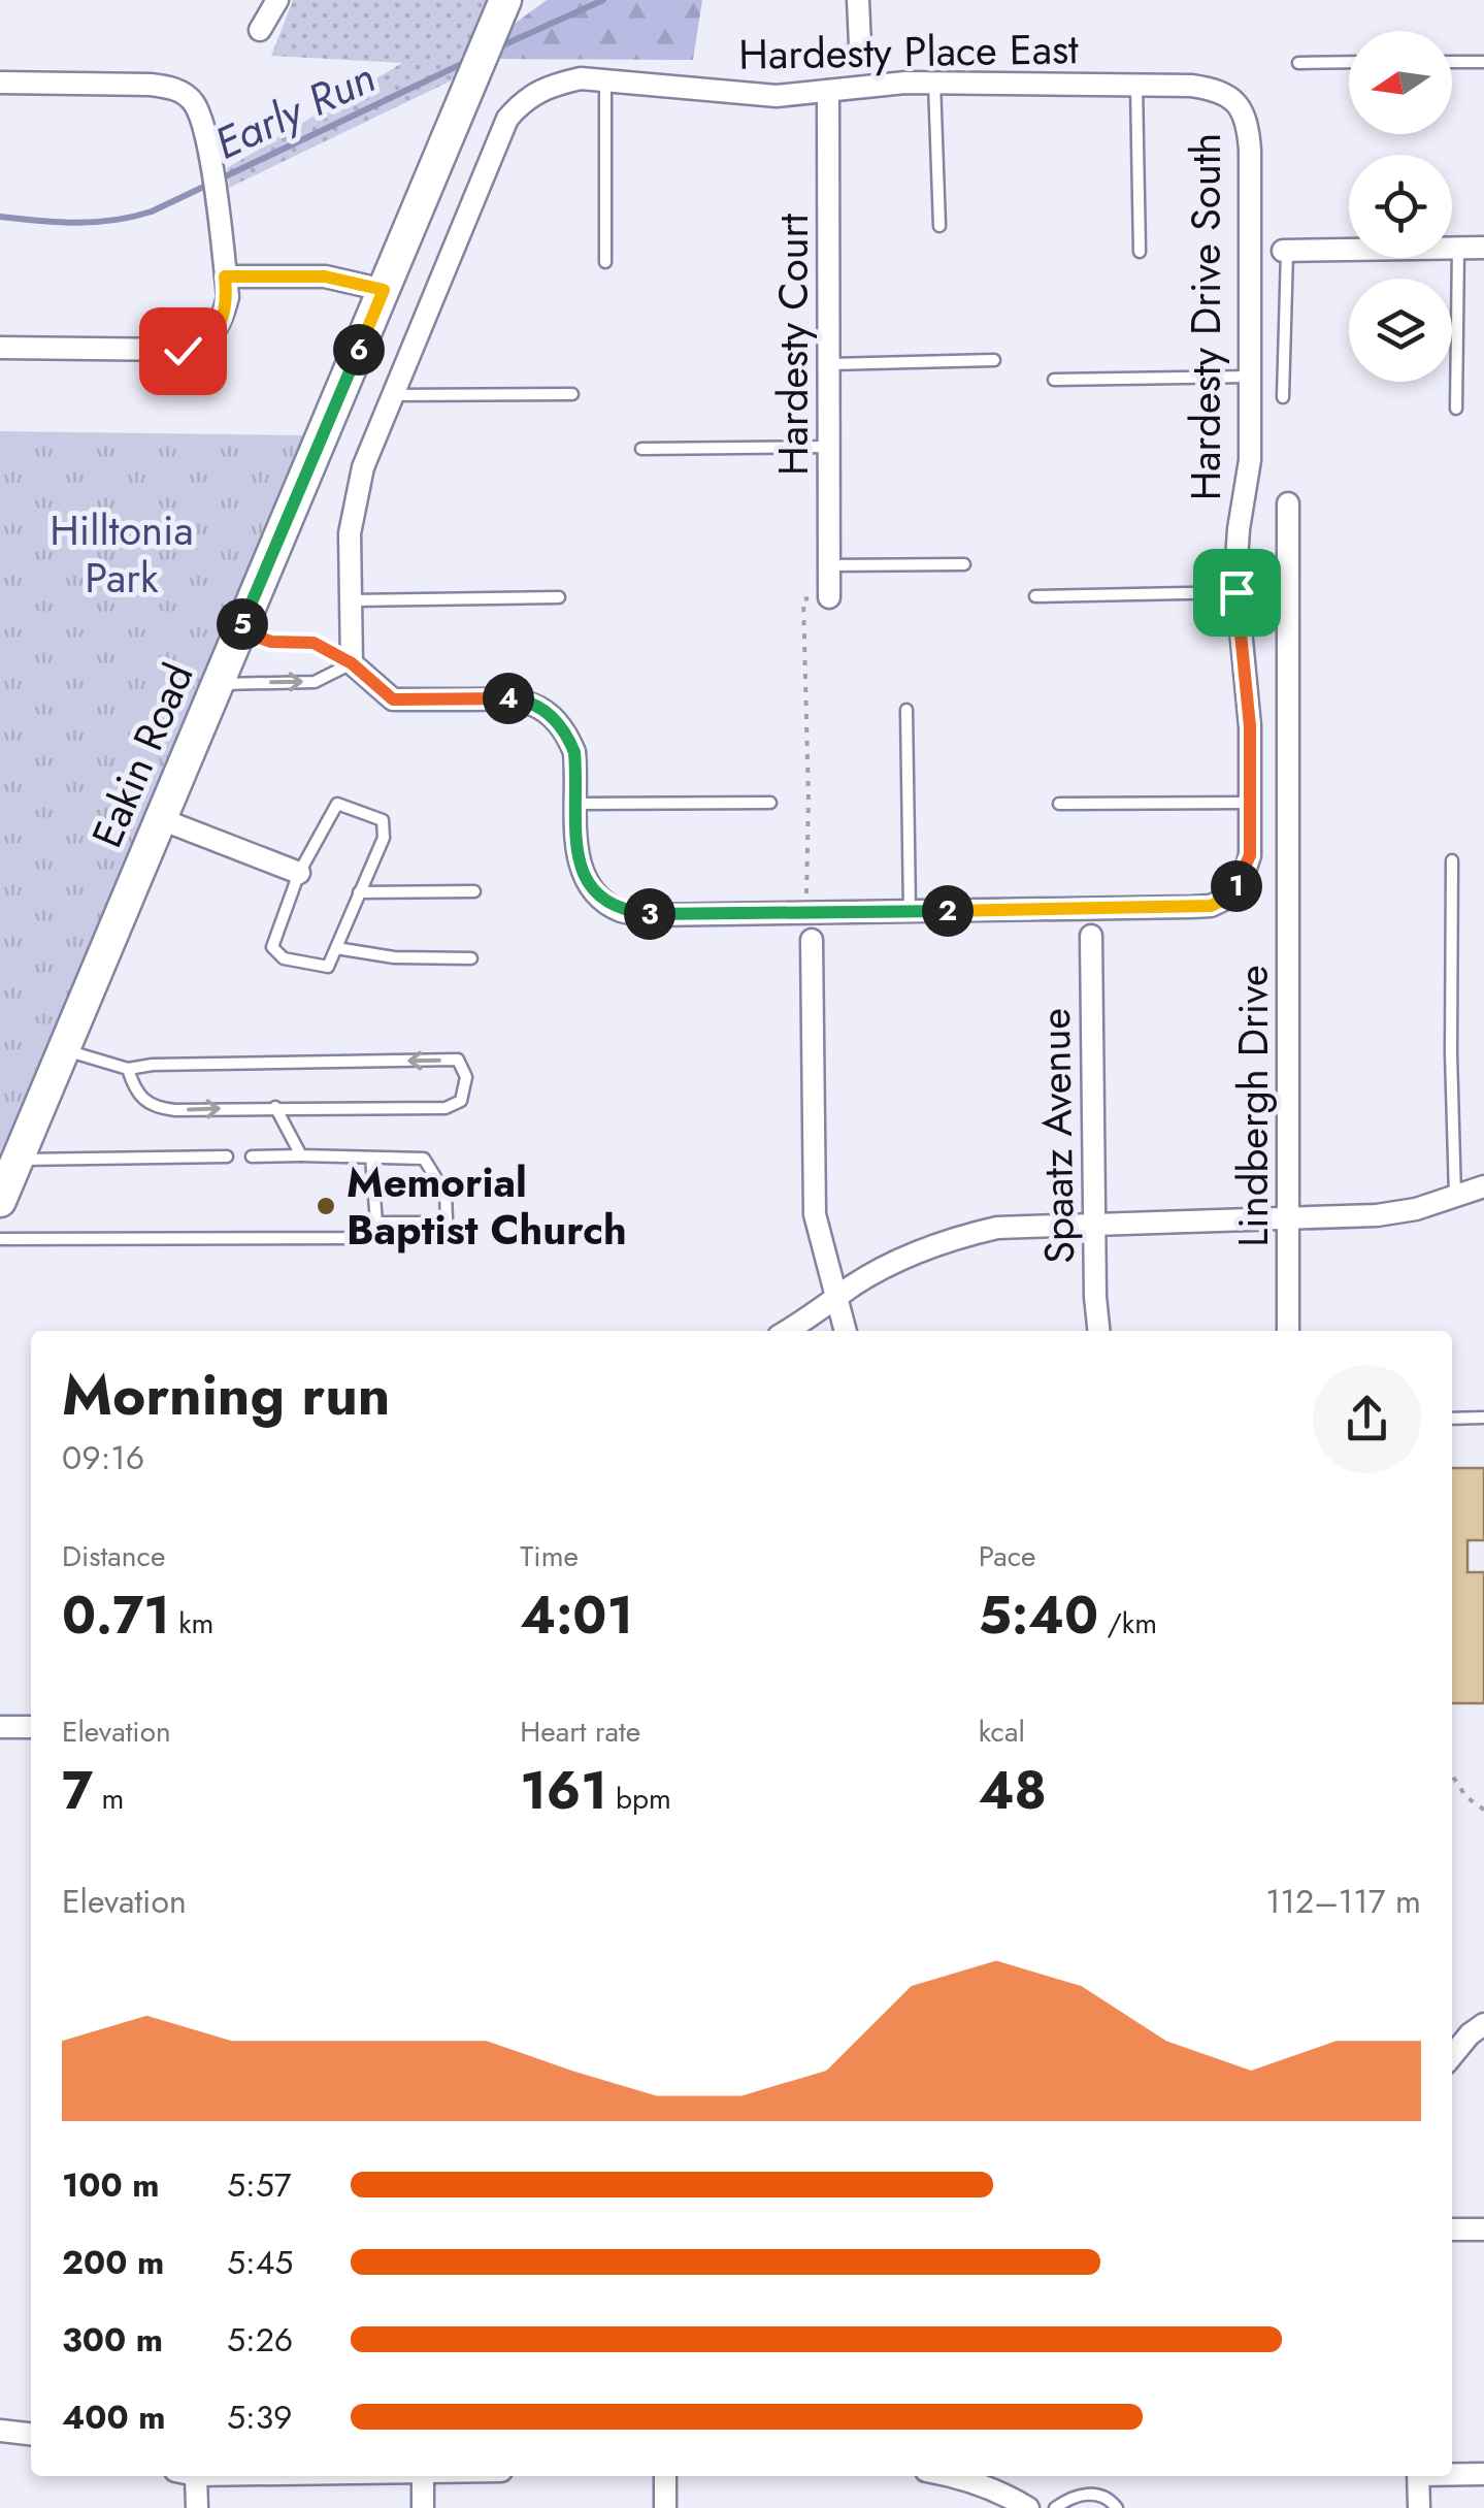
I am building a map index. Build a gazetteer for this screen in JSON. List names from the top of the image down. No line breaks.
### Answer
{"streets":{"street":["Hardesty Place East","Hardesty Drive South","Hardesty Court","Eakin Road","Lindbergh Drive","Spaatz Avenue"]},"crossings":[["Hardesty Place East","Hardesty Drive South"],["Hardesty Place East","Hardesty Court"]],"water":["Early Run"],"parks":["Hilltonia Park"],"places":["Memorial Baptist Church"],"north":"left","page":{"pins":["6","5","4","1","2","3"],"heading":["Morning run","09:16"],"stats":[["Distance","0.71 km"],["Time","4:01"],["Pace","5:40 /km"],["Elevation","7 m"],["Heart rate","161 bpm"],["kcal","48"]],"chart":["Elevation","112–117 m"],"list":[{"name":"100 m","note":"5:57"},{"name":"200 m","note":"5:45"},{"name":"300 m","note":"5:26"},{"name":"400 m","note":"5:39"}]}}
